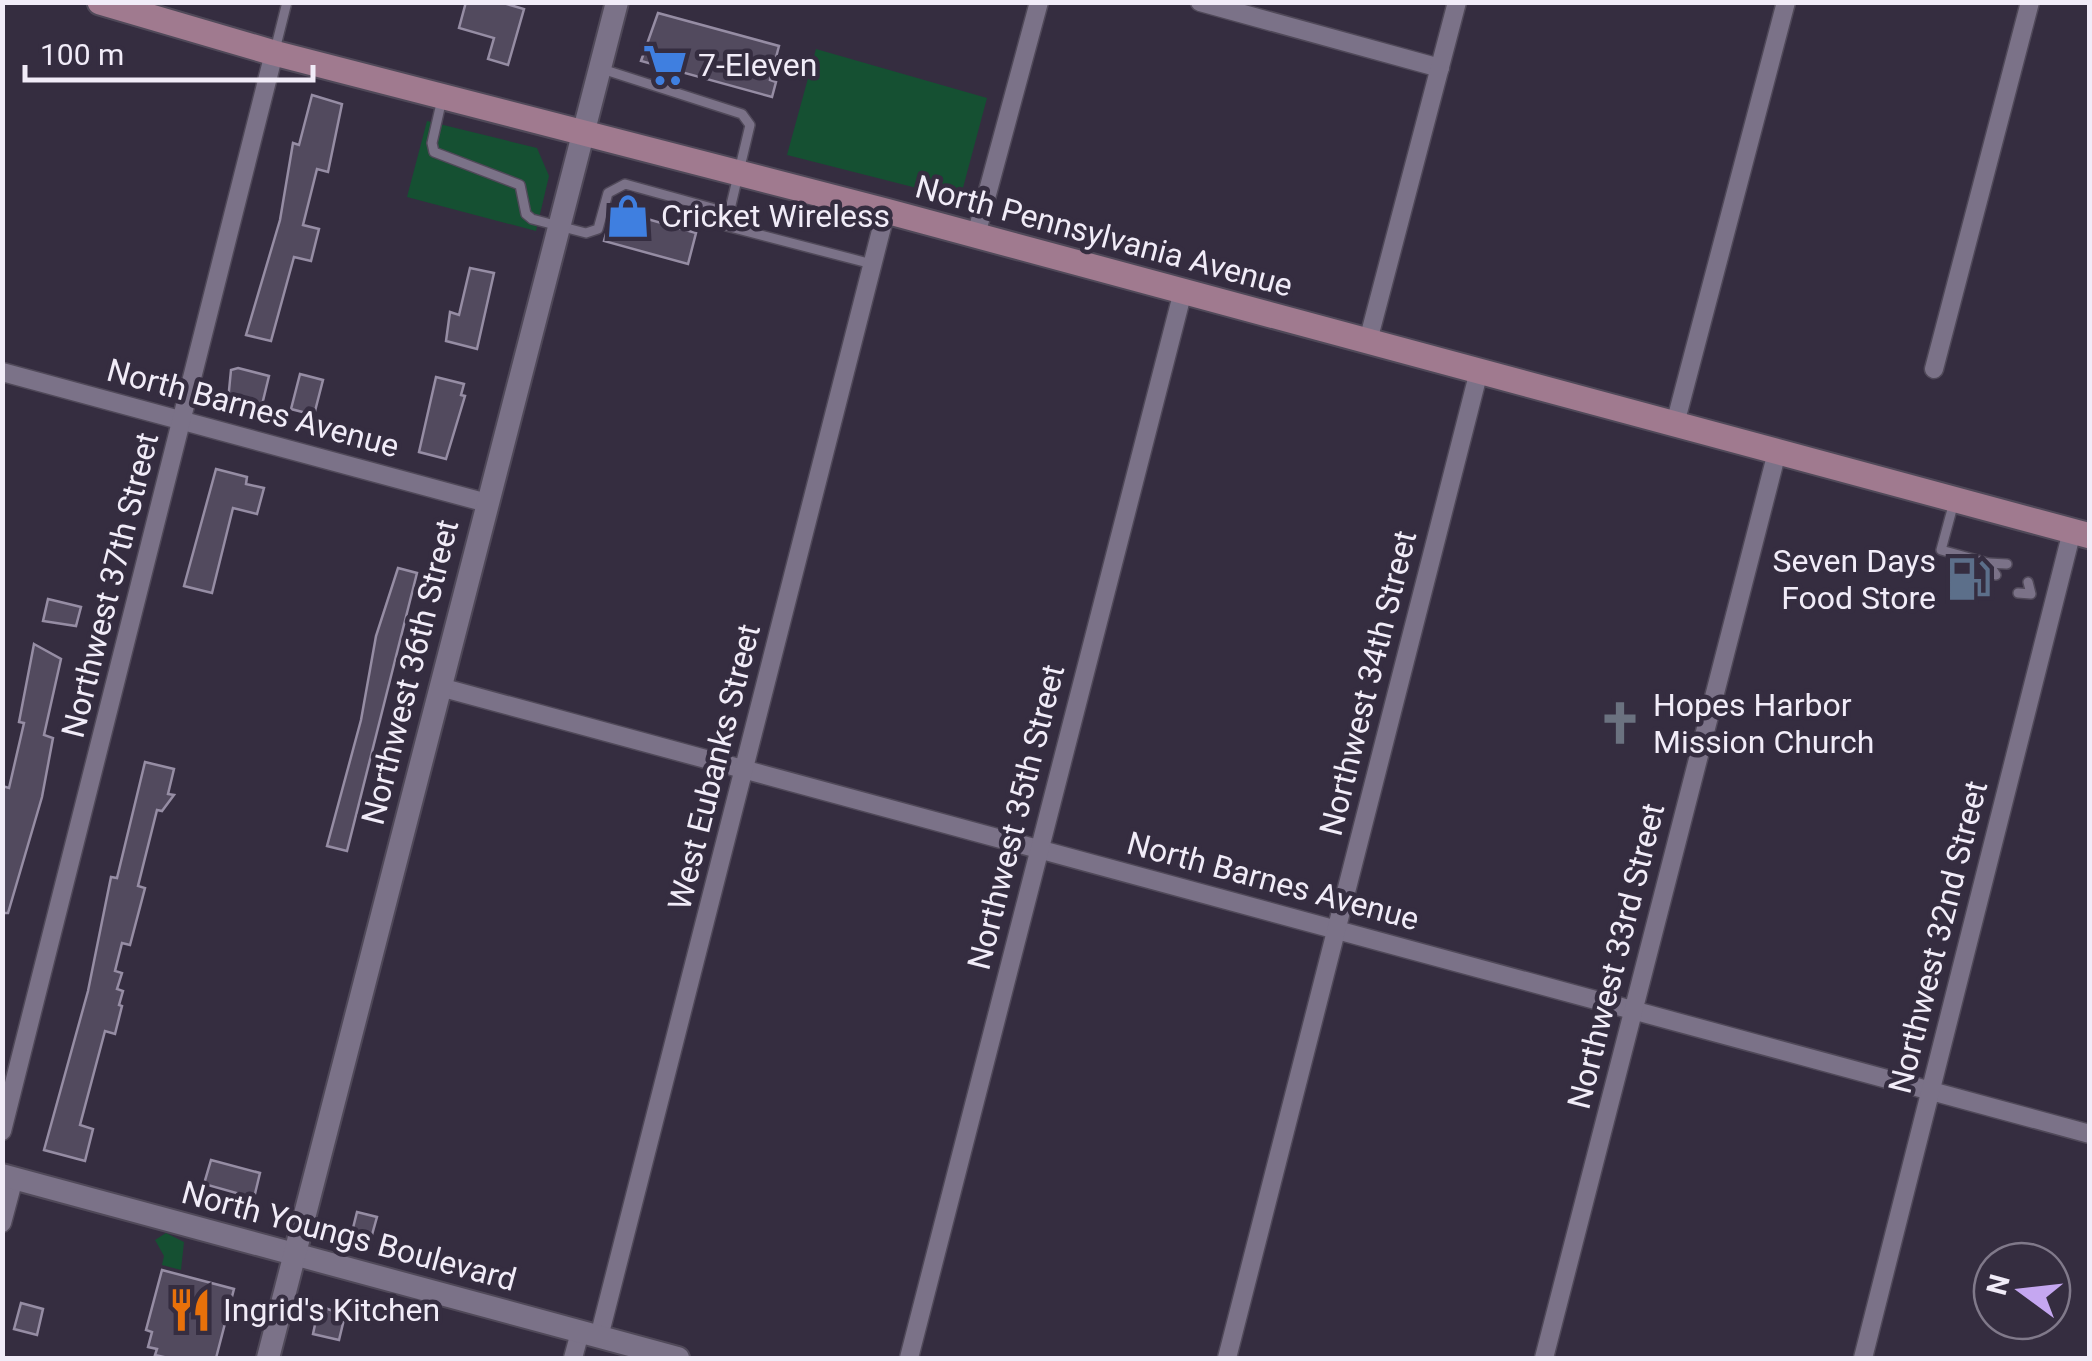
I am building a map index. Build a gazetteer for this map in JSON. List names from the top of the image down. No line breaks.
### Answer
{"streets":{"main road":["North Pennsylvania Avenue"],"street":["North Barnes Avenue","Northwest 37th Street","Northwest 36th Street","Northwest 34th Street","West Eubanks Street","Northwest 35th Street","Northwest 32nd Street","Northwest 33rd Street","North Youngs Boulevard"]},"crossings":[["North Pennsylvania Avenue","Northwest 37th Street"],["North Pennsylvania Avenue","Northwest 36th Street"],["North Pennsylvania Avenue","Northwest 34th Street"],["North Pennsylvania Avenue","West Eubanks Street"],["North Pennsylvania Avenue","Northwest 35th Street"],["North Pennsylvania Avenue","Northwest 32nd Street"],["North Pennsylvania Avenue","Northwest 33rd Street"],["North Barnes Avenue","Northwest 37th Street"],["North Barnes Avenue","Northwest 36th Street"],["North Barnes Avenue","Northwest 34th Street"],["North Barnes Avenue","West Eubanks Street"],["North Barnes Avenue","Northwest 35th Street"],["North Barnes Avenue","Northwest 32nd Street"],["North Barnes Avenue","Northwest 33rd Street"],["Northwest 36th Street","North Youngs Boulevard"],["West Eubanks Street","North Youngs Boulevard"]],"places":{"supermarket":["7-Eleven"],"shop":["Cricket Wireless"],"fuel station":["Seven Days Food Store"],"church":["Hopes Harbor Mission Church"],"restaurant":["Ingrid's Kitchen"]},"scale_bar":"100 m","north":"left"}
